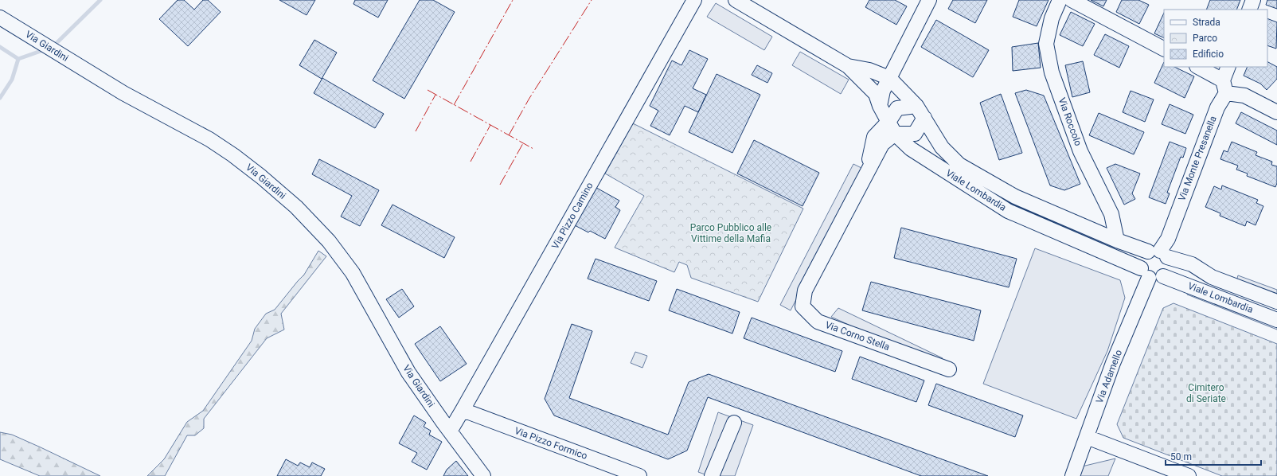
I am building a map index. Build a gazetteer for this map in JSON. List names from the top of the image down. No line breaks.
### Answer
{"streets":{"street":["Via Giardini","Via Roccolo","Via Monte Presanella","Viale Lombardia","Via Pizzo Camino","Via Corno Stella","Via Adamello","Via Pizzo Formico"]},"crossings":[["Via Giardini","Via Pizzo Camino"],["Via Roccolo","Viale Lombardia"],["Via Monte Presanella","Viale Lombardia"],["Via Monte Presanella","Via Adamello"],["Viale Lombardia","Via Corno Stella"],["Viale Lombardia","Via Adamello"],["Via Pizzo Camino","Via Pizzo Formico"]],"parks":["Parco Pubblico alle Vittime della Mafia","Cimitero di Seriate"],"legend":["Strada","Parco","Edificio"],"scale_bar":"50 m"}
